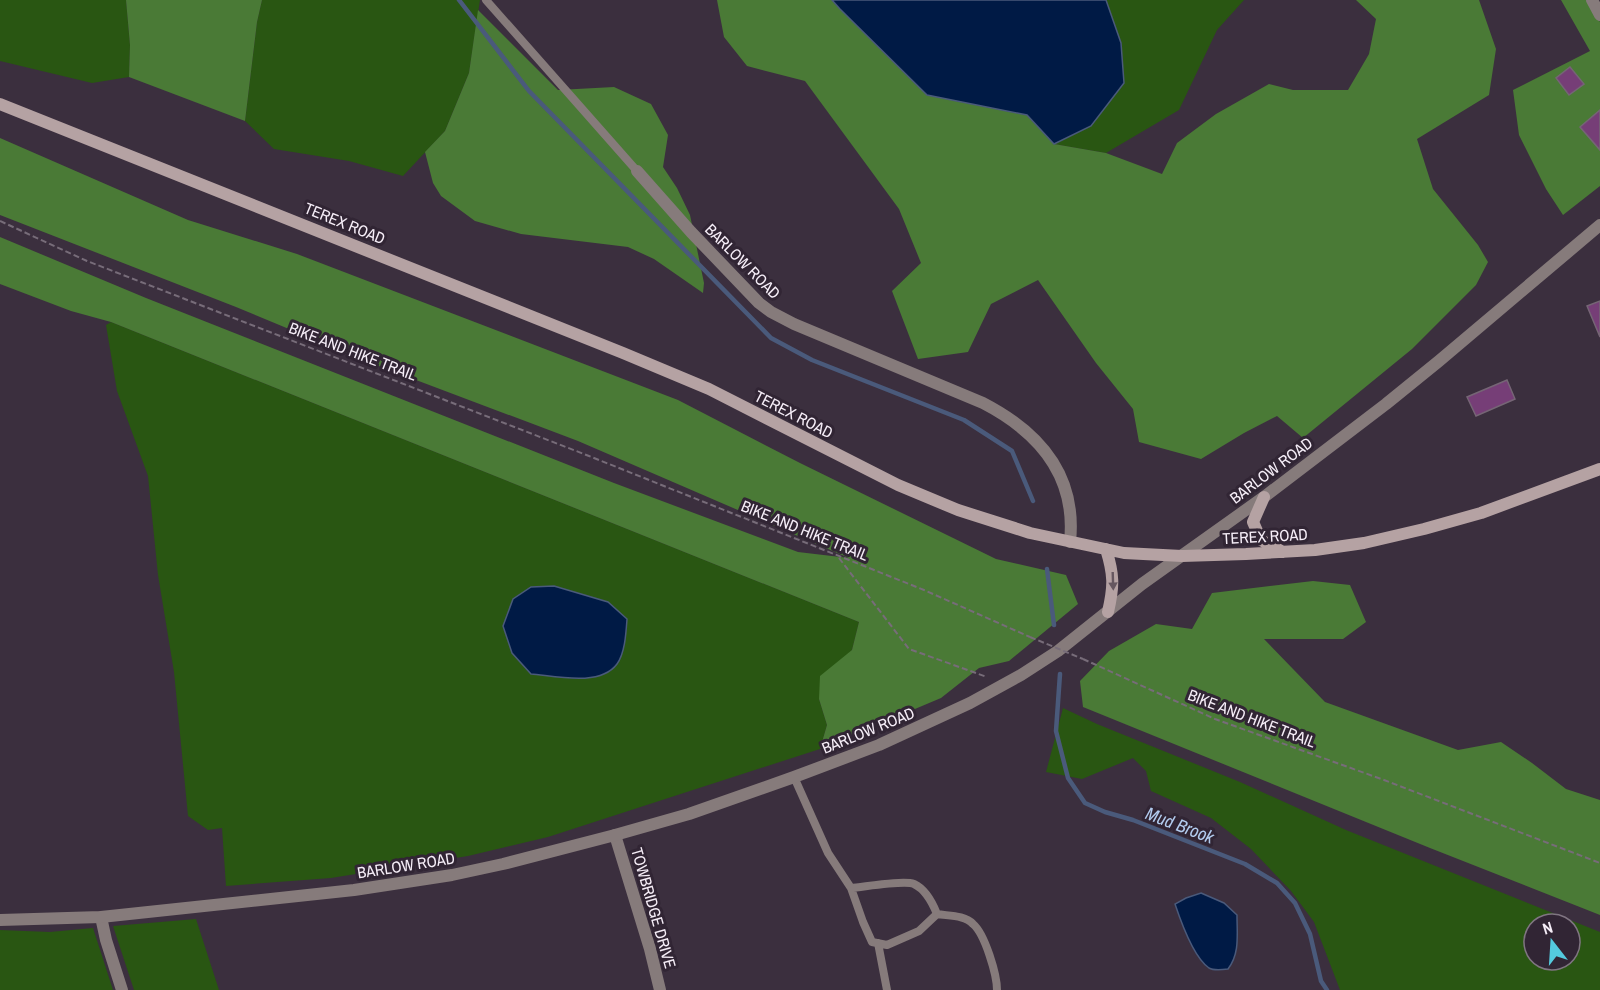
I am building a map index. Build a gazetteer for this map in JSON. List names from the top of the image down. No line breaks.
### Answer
{"streets":{"main road":["TEREX ROAD"],"street":["BARLOW ROAD","TOWBRIDGE DRIVE"],"path":["BIKE AND HIKE TRAIL"]},"crossings":[["TEREX ROAD","BARLOW ROAD"],["BARLOW ROAD","TOWBRIDGE DRIVE"]],"water":["Mud Brook"],"north":"top"}
